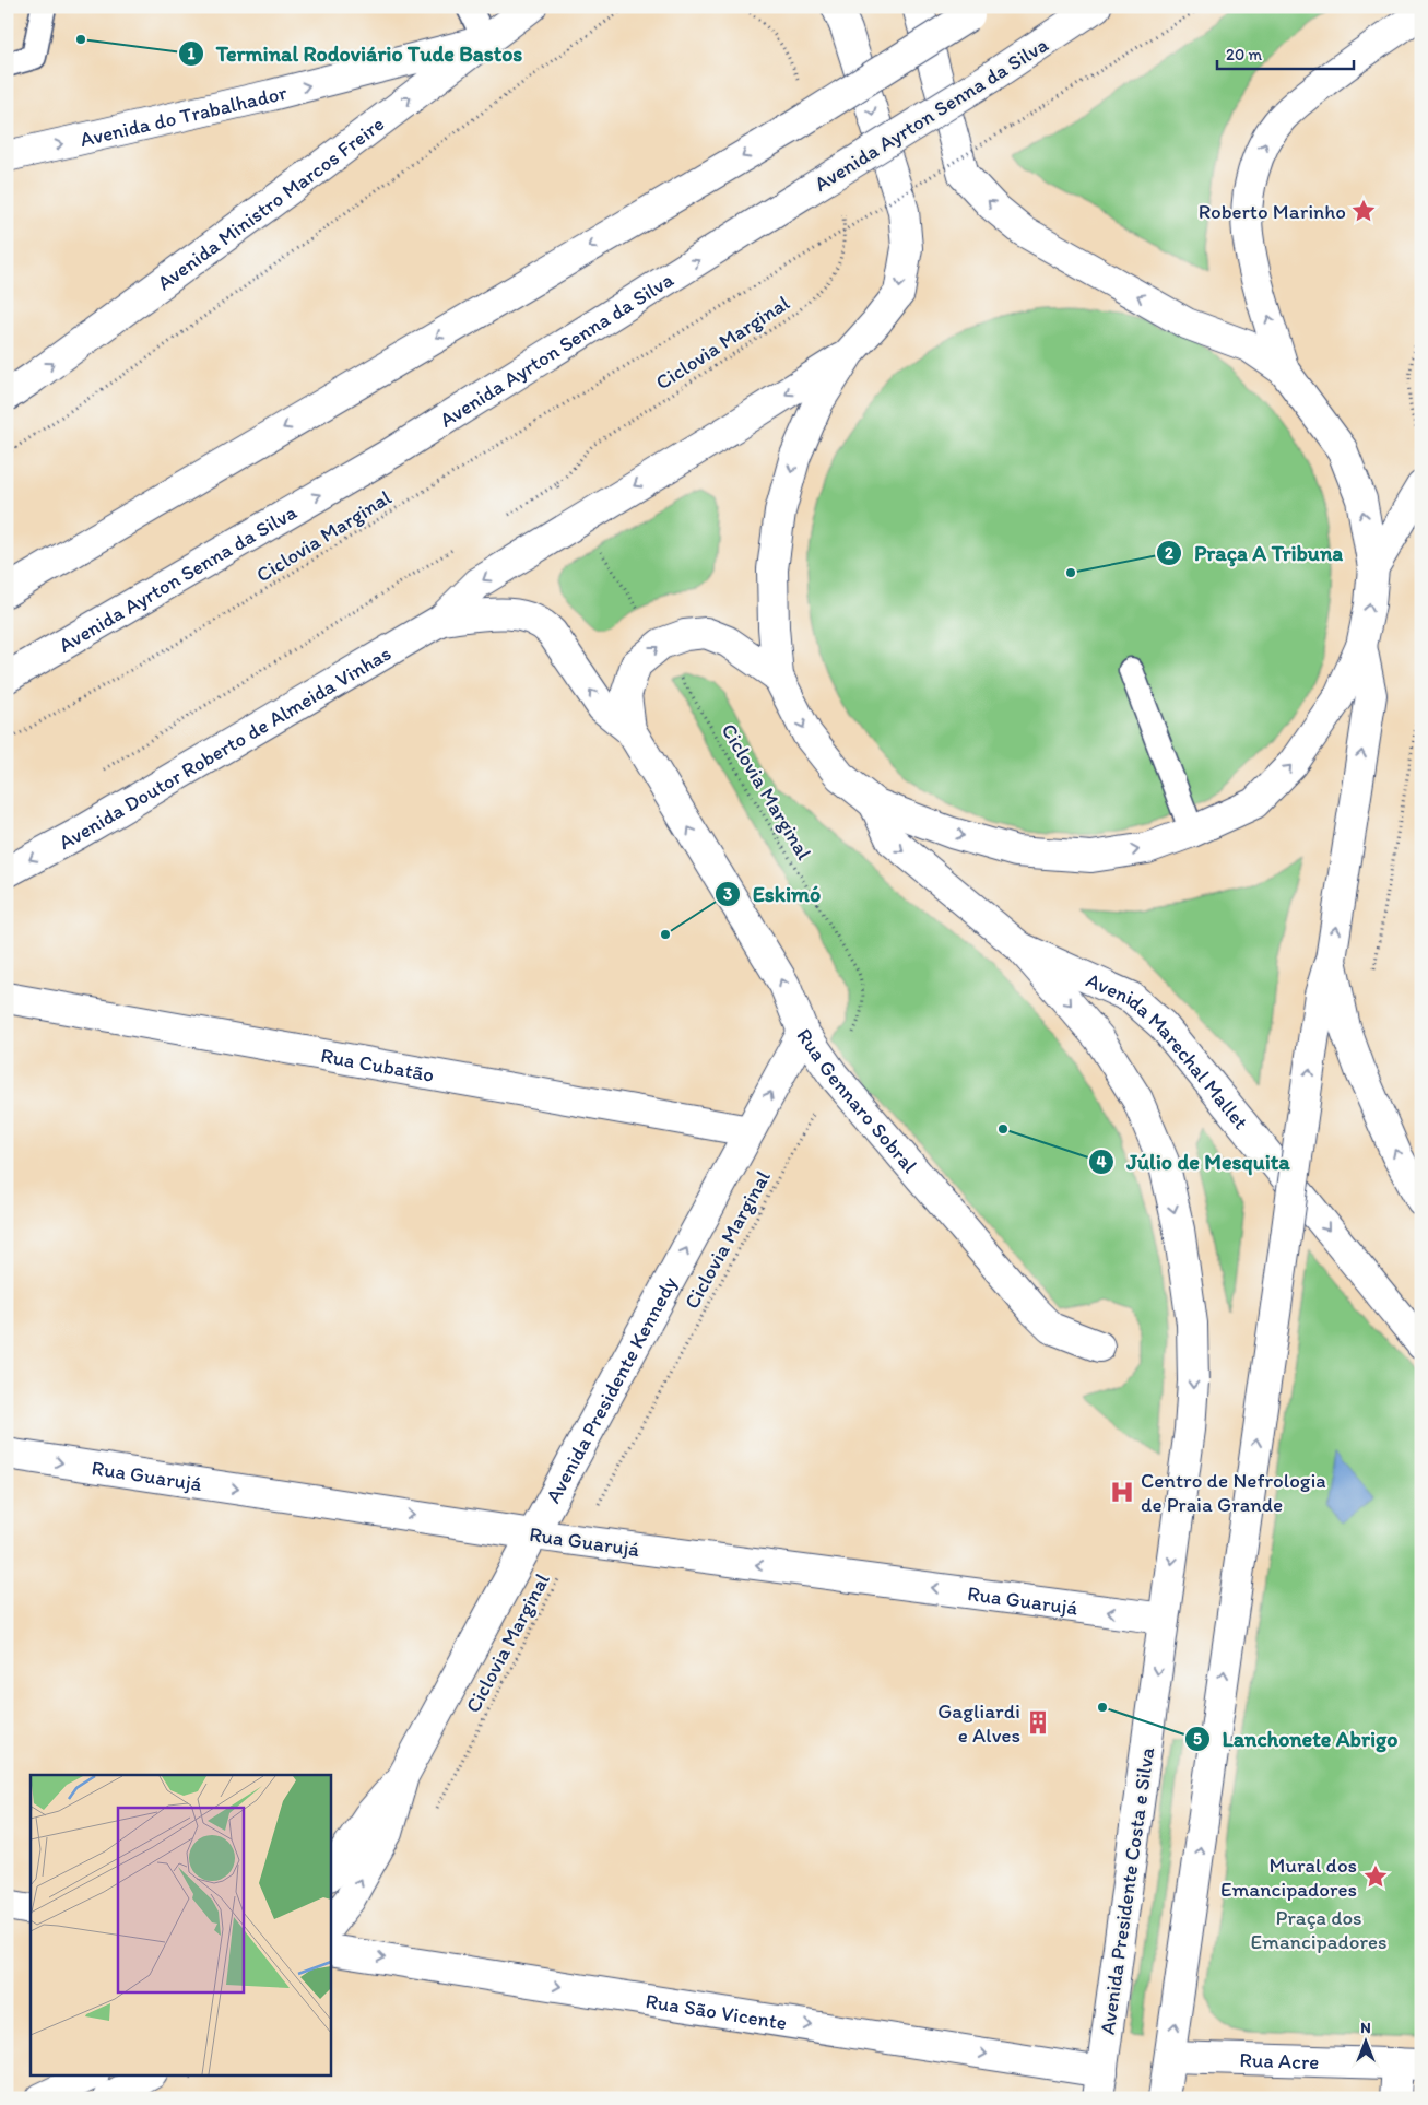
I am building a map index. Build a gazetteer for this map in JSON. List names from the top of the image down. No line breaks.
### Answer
{"streets":{"main road":["Avenida Ayrton Senna da Silva","Avenida do Trabalhador","Avenida Ministro Marcos Freire","Avenida Doutor Roberto de Almeida Vinhas","Avenida Marechal Mallet","Rua Cubatão","Rua Gennaro Sobral","Avenida Presidente Kennedy","Rua Guarujá","Avenida Presidente Costa e Silva","Rua São Vicente","Rua Acre"],"path":["Ciclovia Marginal"]},"crossings":[["Avenida do Trabalhador","Avenida Ministro Marcos Freire"],["Ciclovia Marginal","Rua Gennaro Sobral"],["Ciclovia Marginal","Rua Guarujá"],["Avenida Doutor Roberto de Almeida Vinhas","Rua Gennaro Sobral"],["Avenida Marechal Mallet","Avenida Presidente Costa e Silva"],["Rua Cubatão","Avenida Presidente Kennedy"],["Rua Gennaro Sobral","Avenida Presidente Kennedy"],["Avenida Presidente Kennedy","Rua Guarujá"],["Rua Guarujá","Avenida Presidente Costa e Silva"],["Avenida Presidente Costa e Silva","Rua São Vicente"]],"one_way":["Avenida do Trabalhador","Rua Gennaro Sobral","Avenida Presidente Kennedy","Rua São Vicente"],"parks":["Praça dos Emancipadores"],"places":{"other":["Terminal Rodoviário Tude Bastos","Praça A Tribuna","Eskimó","Júlio de Mesquita","Lanchonete Abrigo"],"place":["Roberto Marinho","Mural dos Emancipadores"],"hospital":["Centro de Nefrologia de Praia Grande"],"building":["Gagliardi e Alves"]},"scale_bar":"20 m","north":"top"}
